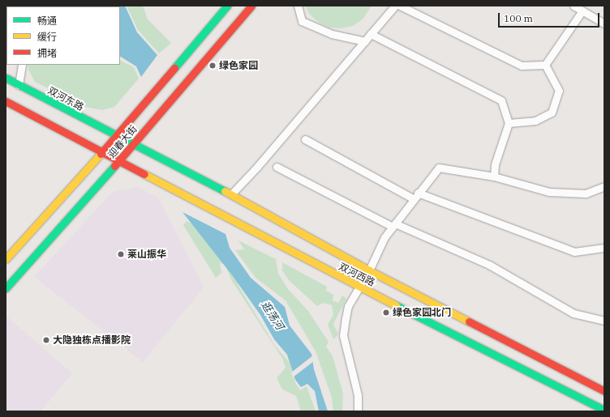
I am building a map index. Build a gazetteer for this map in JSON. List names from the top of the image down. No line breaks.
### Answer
{"streets":{"street":["双河东路","迎春大街","双河西路"]},"crossings":[["双河东路","迎春大街"],["双河东路","双河西路"],["迎春大街","双河西路"]],"water":["逛荡河"],"places":["绿色家园","莱山振华","绿色家园北门","大隐独栋点播影院"],"legend":["畅通","缓行","拥堵"],"scale_bar":"100 m"}
